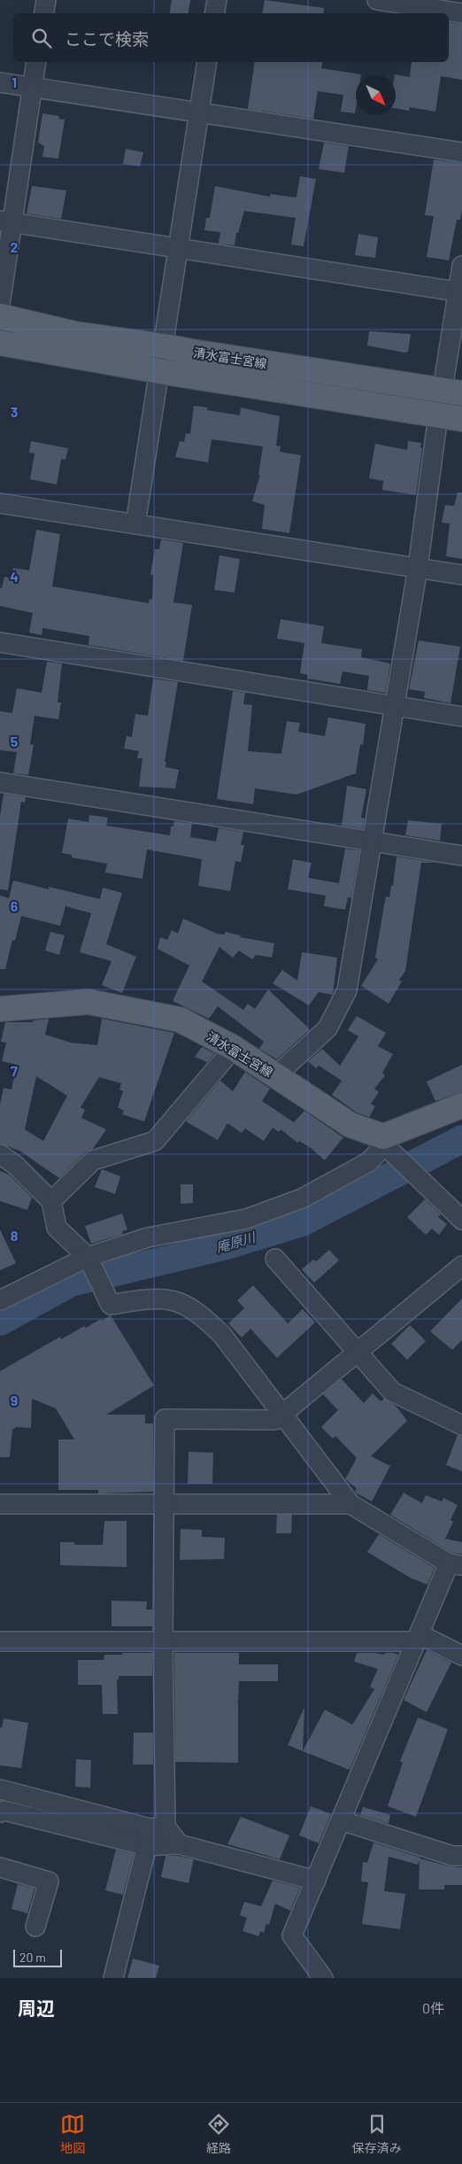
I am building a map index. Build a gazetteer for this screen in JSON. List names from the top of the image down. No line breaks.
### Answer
{"streets":{"main road":["清水富士宮線"]},"water":["庵原川"],"scale_bar":"20 m","north":"bottom right","page":{"search":"ここで検索","scale":"20 m","heading":["周辺","0件"],"nav":["地図","経路","保存済み"]},"grid":{"rows":["1","2","3","4","5","6","7","8","9"]}}
